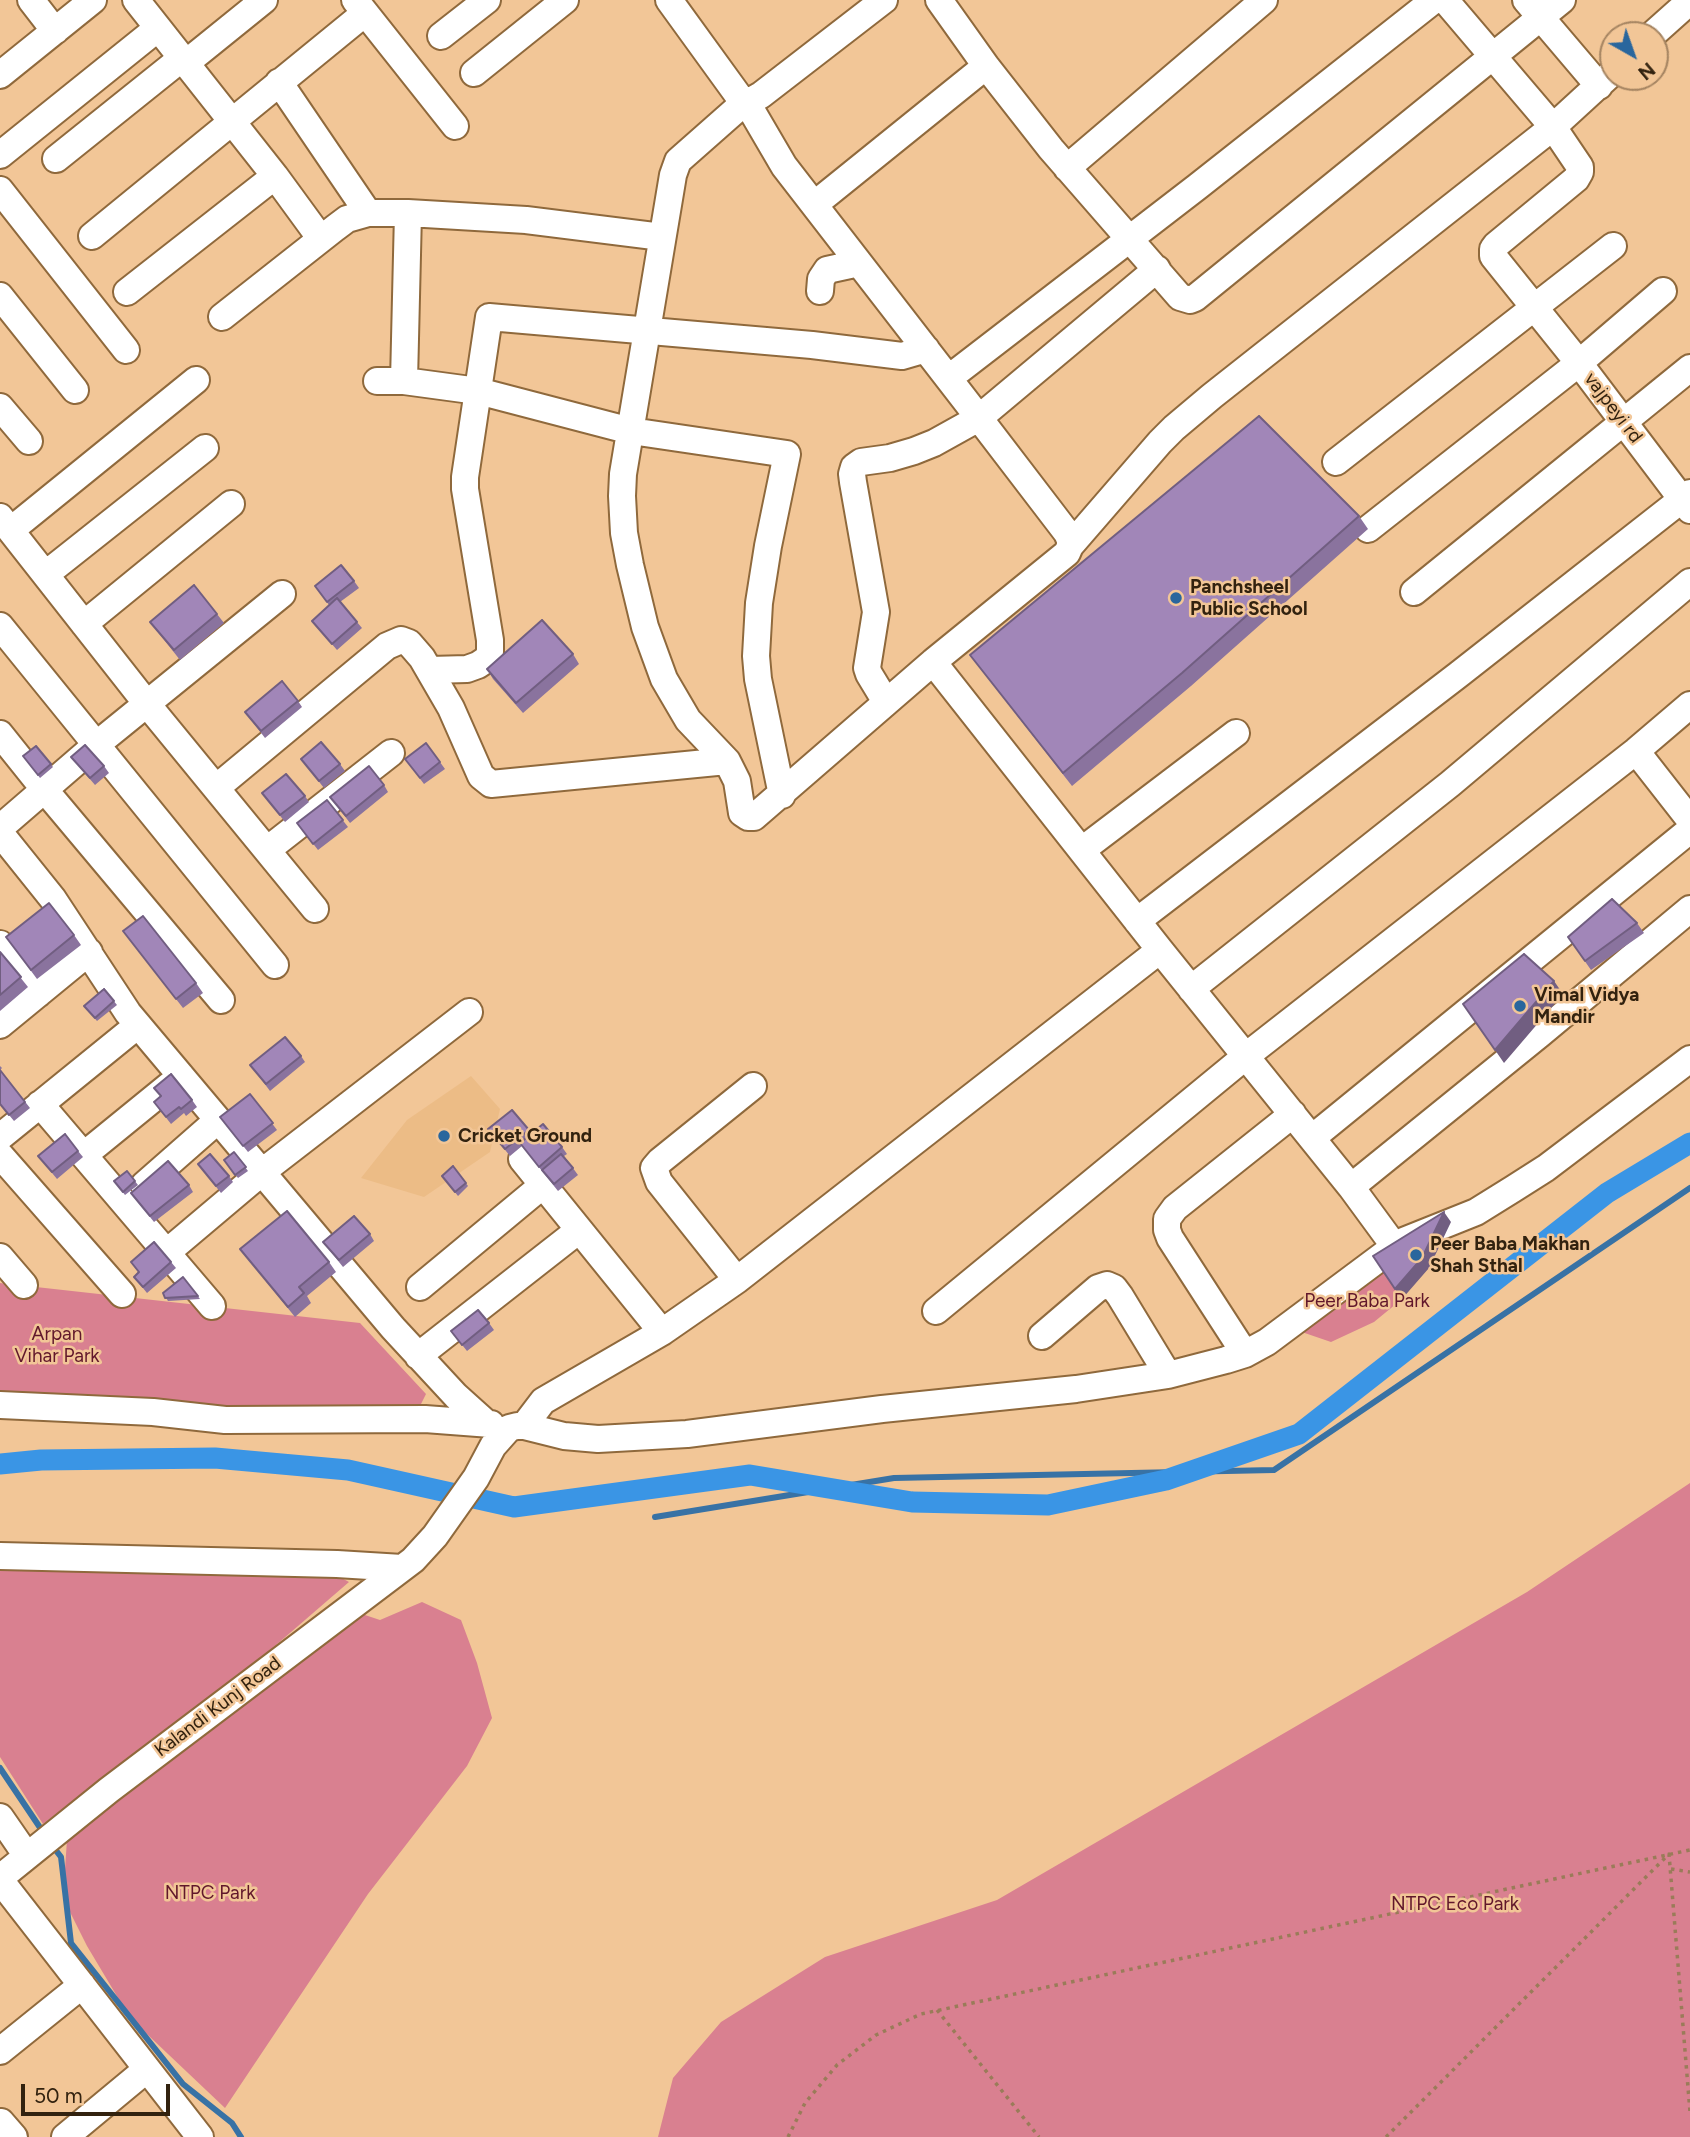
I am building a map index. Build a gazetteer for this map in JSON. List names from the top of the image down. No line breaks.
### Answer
{"streets":{"street":["vajpeyi rd","Kalandi Kunj Road"]},"parks":["Peer Baba Park","Arpan Vihar Park","NTPC Park","NTPC Eco Park"],"places":["Panchsheel Public School","Vimal Vidya Mandir","Cricket Ground","Peer Baba Makhan Shah Sthal"],"scale_bar":"50 m","north":"bottom right"}
